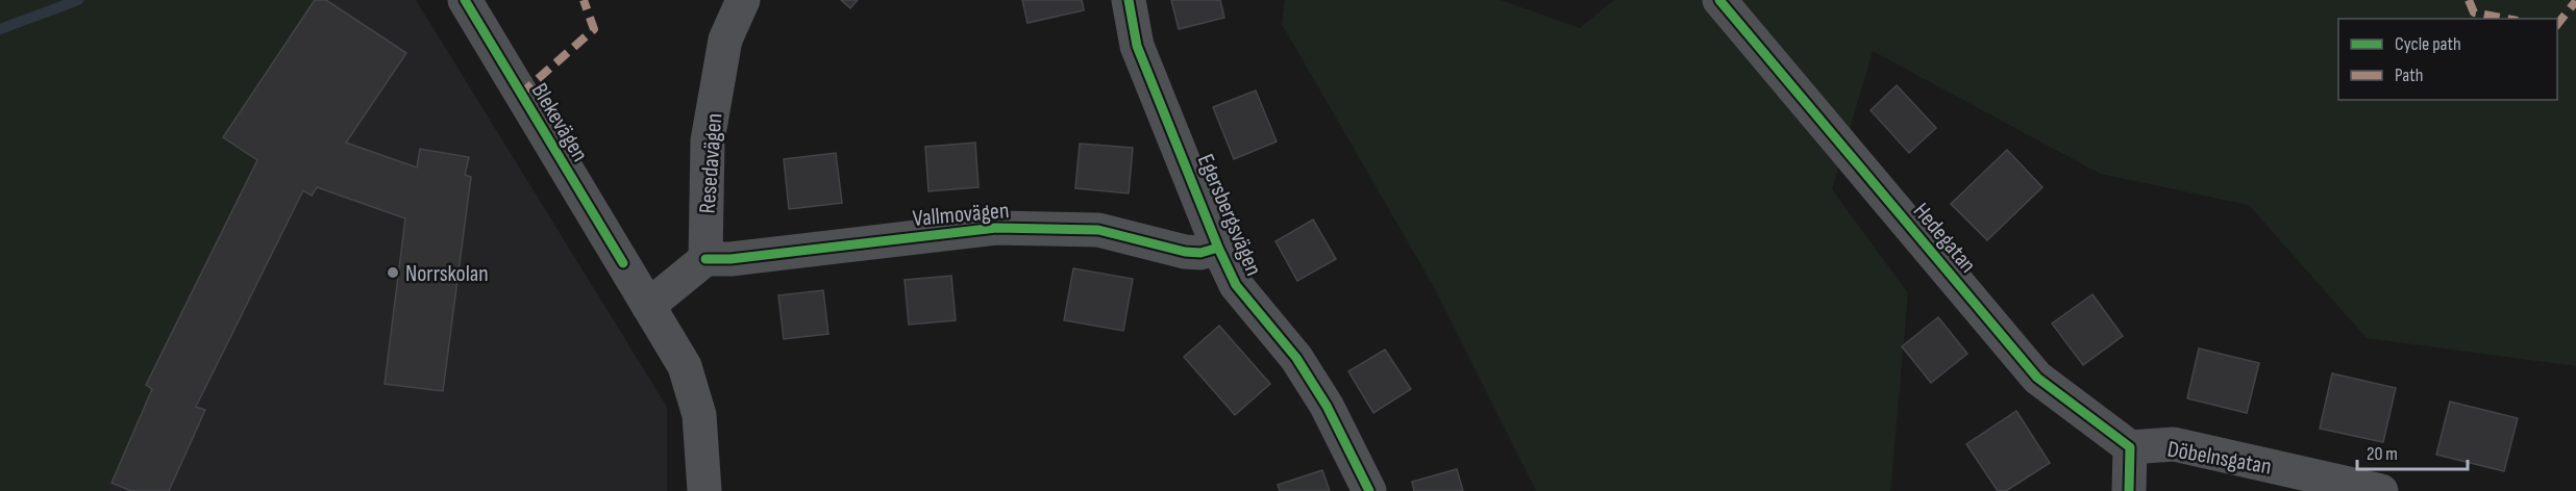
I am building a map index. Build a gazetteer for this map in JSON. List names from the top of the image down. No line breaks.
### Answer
{"streets":{"street":["Blekevägen","Resedavägen","Vallmovägen","Egersbergsvägen","Hedegatan","Döbelnsgatan"]},"crossings":[["Resedavägen","Vallmovägen"],["Vallmovägen","Egersbergsvägen"],["Hedegatan","Döbelnsgatan"]],"places":["Norrskolan"],"legend":["Cycle path","Path"],"scale_bar":"20 m"}
